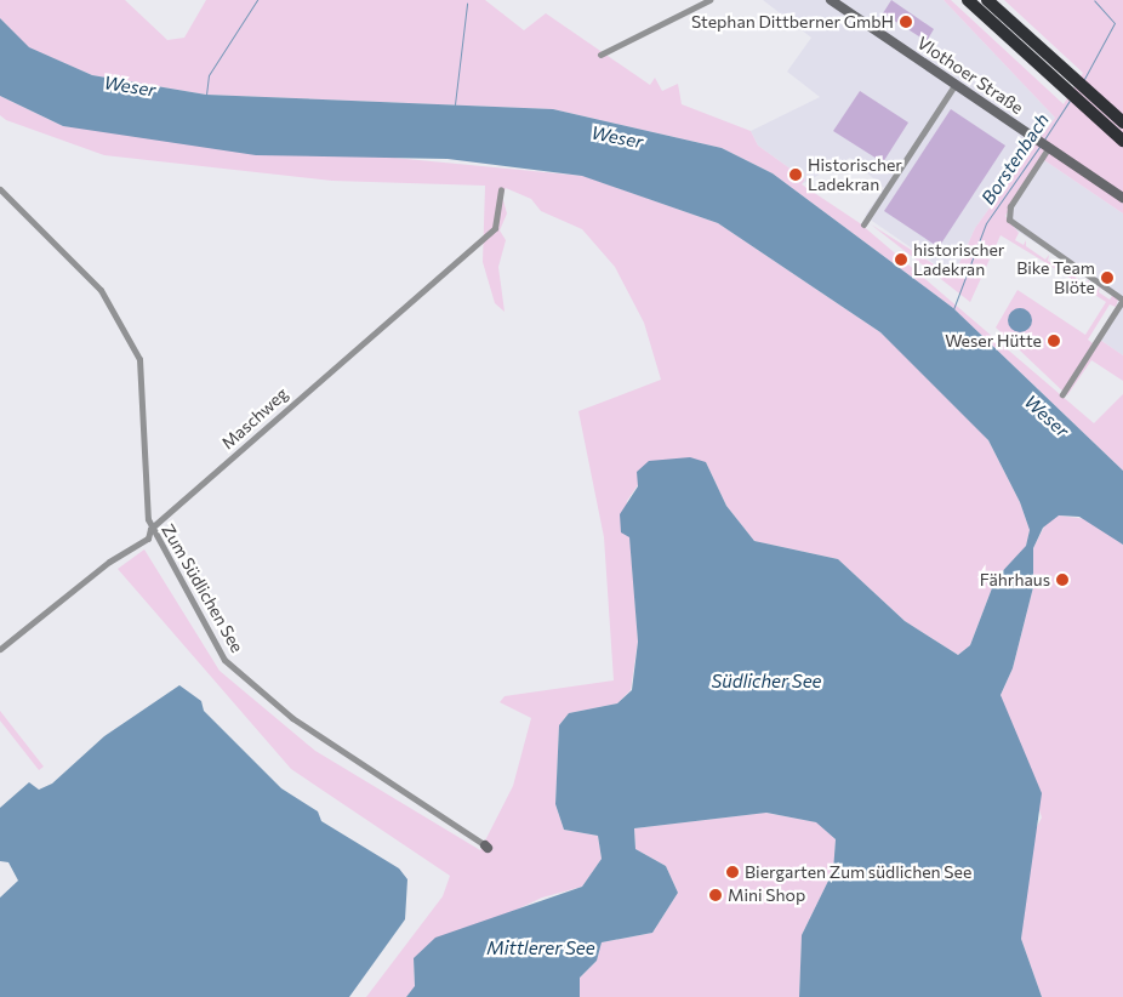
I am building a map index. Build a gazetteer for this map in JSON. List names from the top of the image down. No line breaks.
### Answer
{"streets":{"main road":["Vlothoer Straße"],"street":["Maschweg","Zum Südlichen See"]},"crossings":[["Maschweg","Zum Südlichen See"]],"water":["Weser","Borstenbach","Südlicher See","Mittlerer See"],"places":["Stephan Dittberner GmbH","Historischer Ladekran","historischer Ladekran","Bike Team Blöte","Weser Hütte","Fährhaus","Biergarten Zum südlichen See","Mini Shop"]}
